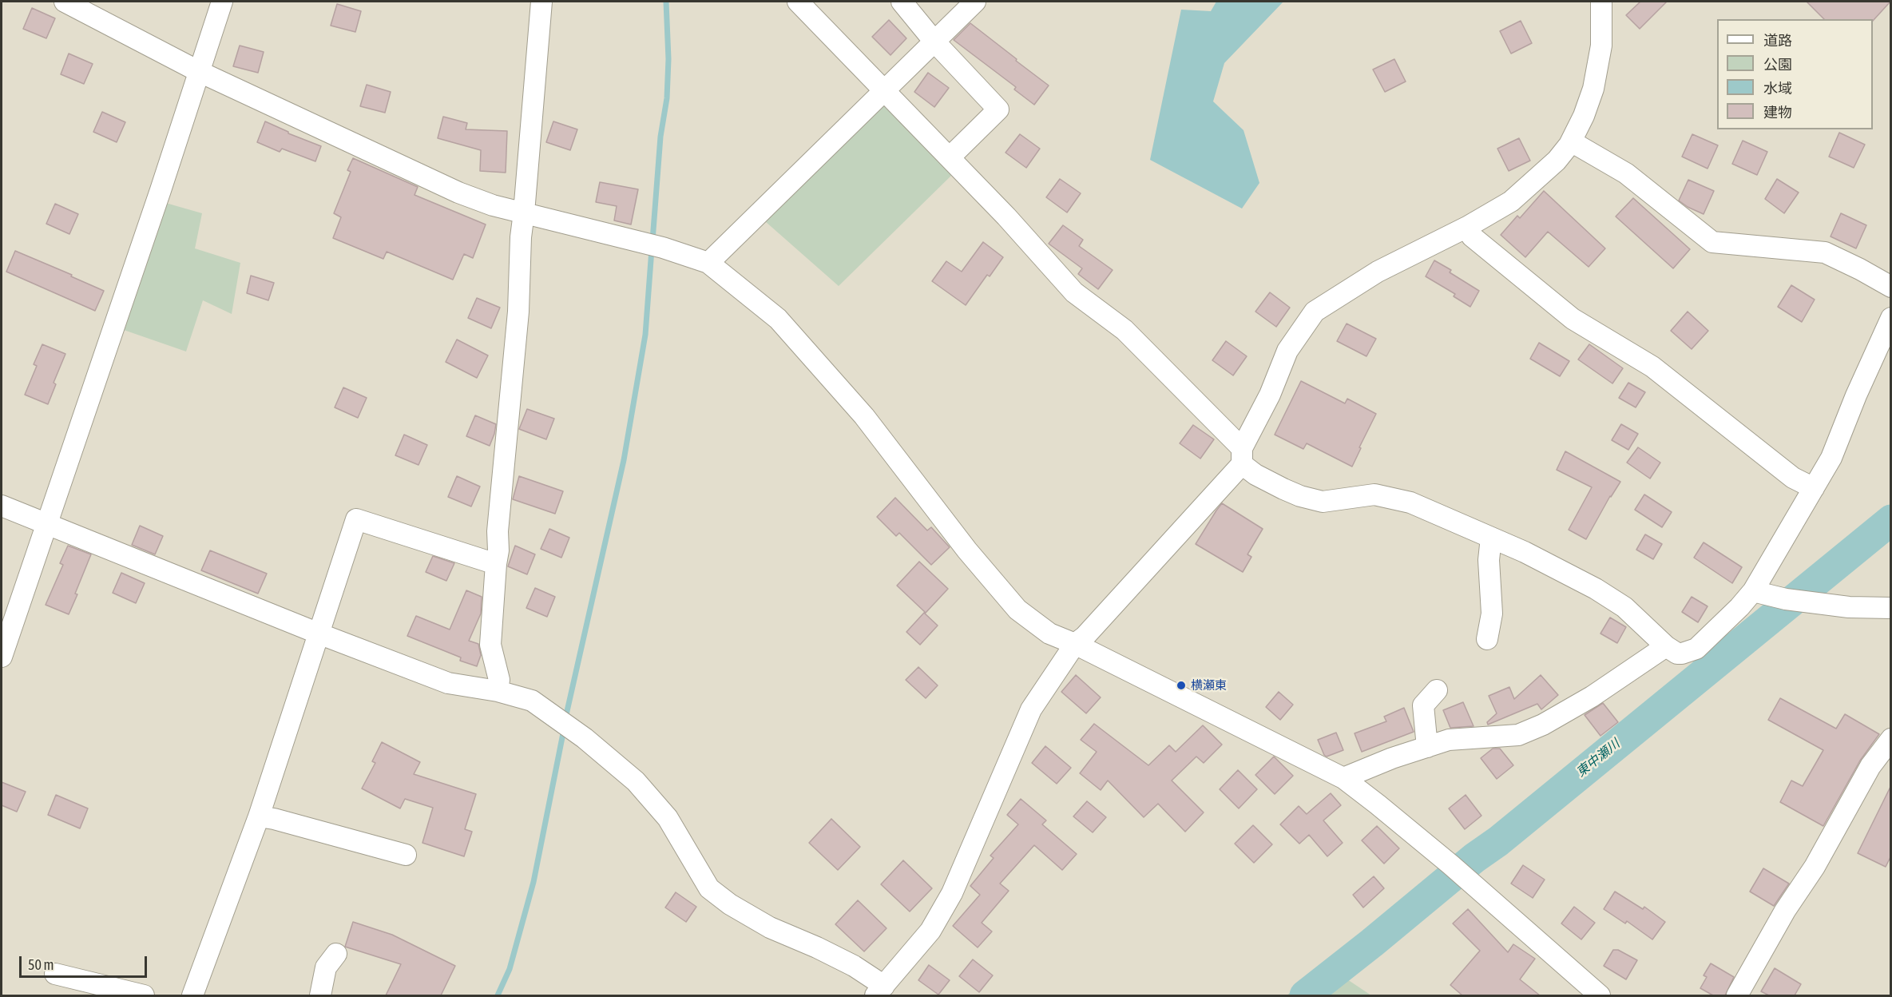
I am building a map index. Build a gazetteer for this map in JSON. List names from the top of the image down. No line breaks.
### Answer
{"water":["東中瀬川"],"places":["横瀬東"],"legend":["道路","公園","水域","建物"],"scale_bar":"50 m"}
